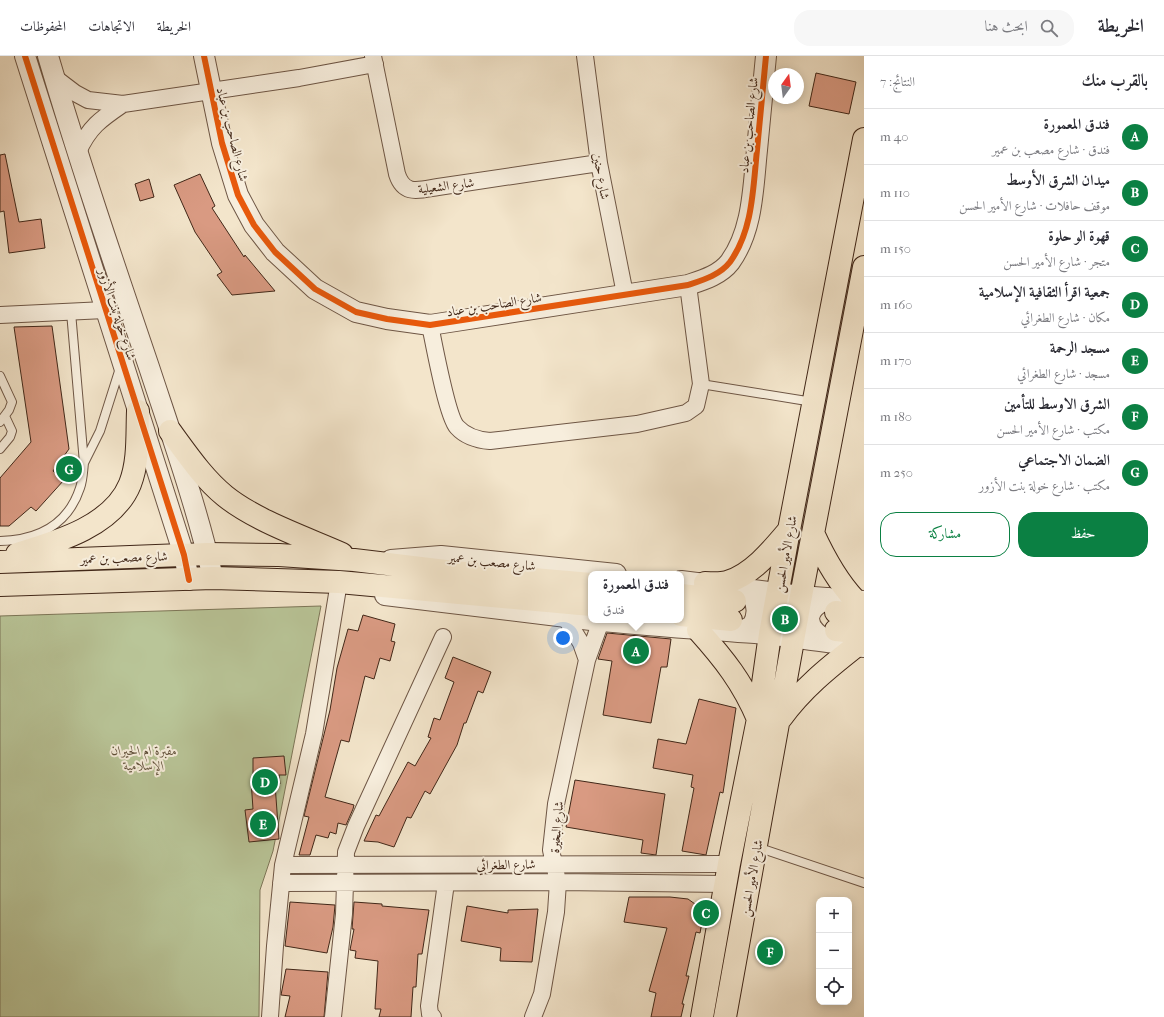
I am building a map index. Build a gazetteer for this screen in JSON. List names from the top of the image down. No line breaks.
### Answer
{"streets":{"highway":["شارع الأمير الحسن","شارع مصعب بن عمير"],"street":["شارع الصاحب بن عباد","شارع حنين","شارع الشعيلية","شارع خولة بنت الأزور","شارع البخيرة","شارع الطغرائي"]},"crossings":[["شارع الصاحب بن عباد","شارع حنين"],["شارع حنين","شارع الشعيلية"],["شارع خولة بنت الأزور","شارع مصعب بن عمير"],["شارع الأمير الحسن","شارع مصعب بن عمير"],["شارع الأمير الحسن","شارع الطغرائي"],["شارع البخيرة","شارع الطغرائي"]],"parks":["مقبرة ام الحيران الإسلامية"],"north":"top","page":{"header":"الخريطة","search":"ابحث هنا","nav":["الخريطة","الاتجاهات","المحفوظات"],"heading":["بالقرب منك","النتائج: 7"],"list":[{"mark":"A","name":"فندق المعمورة","note":"فندق · شارع مصعب بن عمير","value":"40 m"},{"mark":"B","name":"ميدان الشرق الأوسط","note":"موقف حافلات · شارع الأمير الحسن","value":"110 m"},{"mark":"C","name":"قهوة الو حلوة","note":"متجر · شارع الأمير الحسن","value":"150 m"},{"mark":"D","name":"جمعية اقرأ الثقافية الإسلامية","note":"مكان · شارع الطغرائي","value":"160 m"},{"mark":"E","name":"مسجد الرحمة","note":"مسجد · شارع الطغرائي","value":"170 m"},{"mark":"F","name":"الشرق الاوسط للتأمين","note":"مكتب · شارع الأمير الحسن","value":"180 m"},{"mark":"G","name":"الضمان الاجتماعي","note":"مكتب · شارع خولة بنت الأزور","value":"250 m"}],"pins":["G","B","A","D","E","C","F"],"buttons":["حفظ","مشاركة"],"popup":["فندق المعمورة","فندق"],"map_buttons":["+","−"]}}
